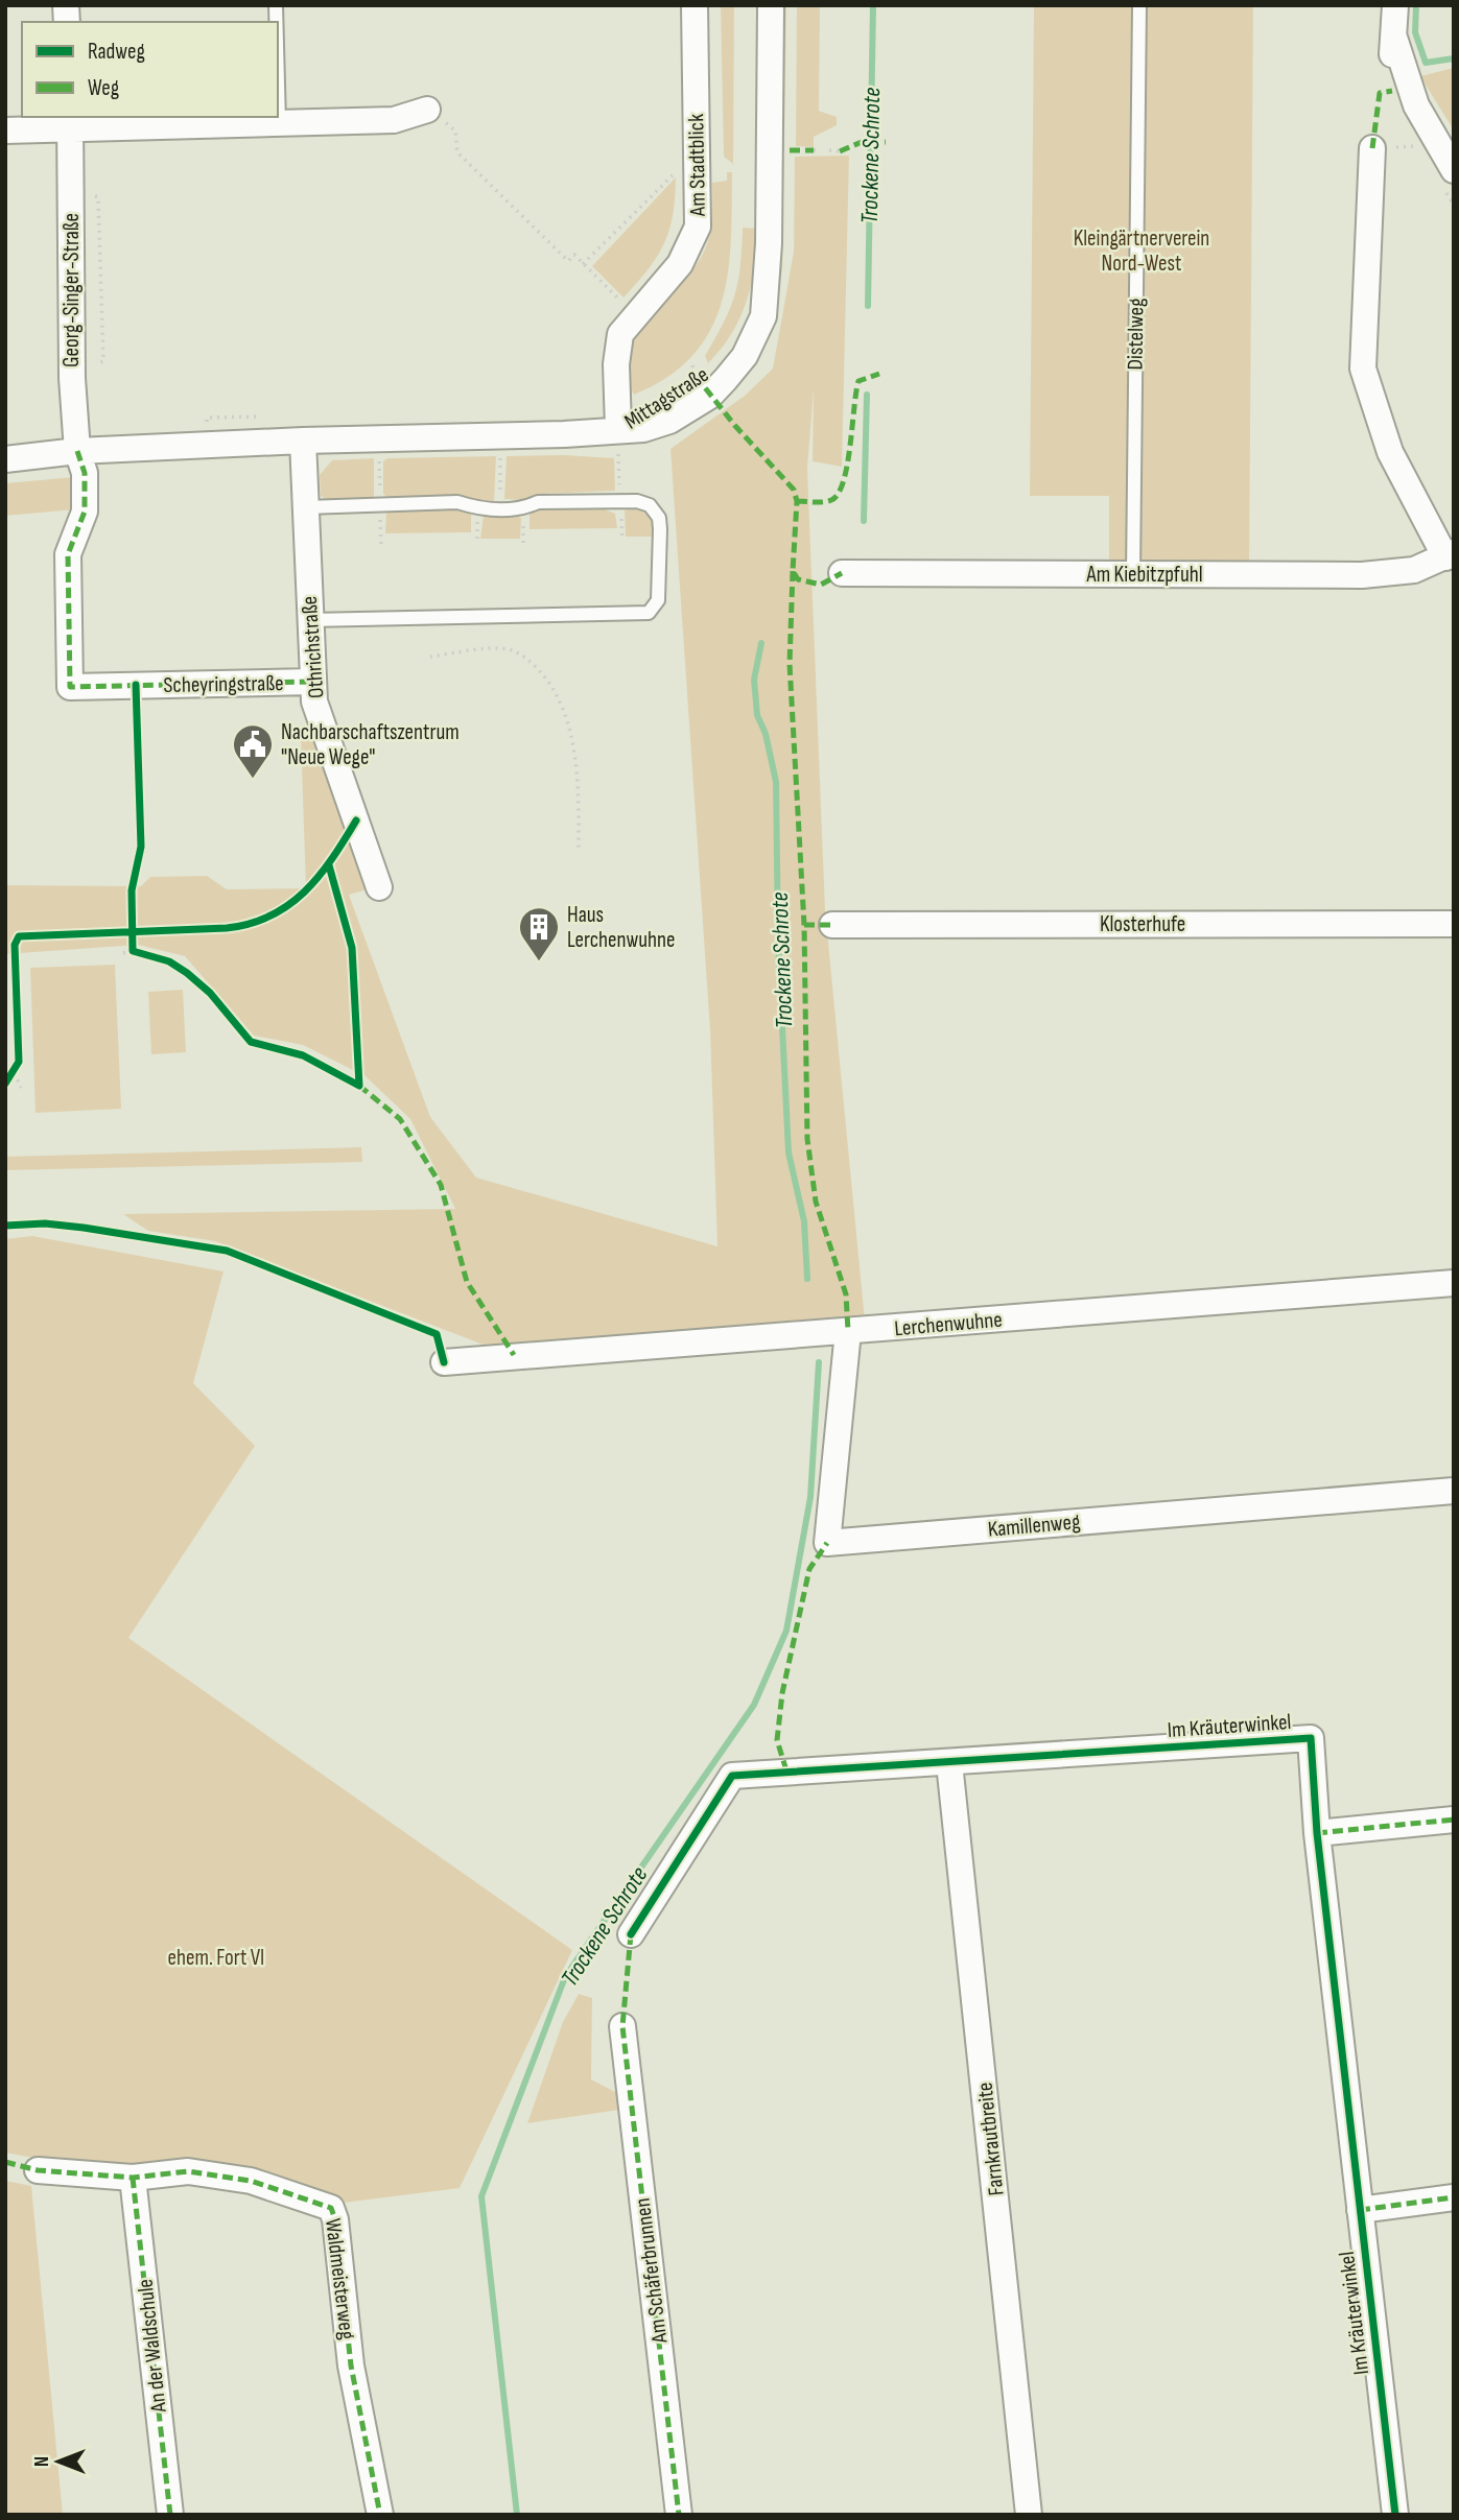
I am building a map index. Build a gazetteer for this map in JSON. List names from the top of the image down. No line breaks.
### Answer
{"streets":{"street":["Am Stadtblick","Georg-Singer-Straße","Mittagstraße","Am Kiebitzpfuhl","Othrichstraße","Scheyringstraße","Klosterhufe","Lerchenwuhne","Kamillenweg","Im Kräuterwinkel","Farnkrautbreite","Am Schäferbrunnen","Waldmeisterweg","An der Waldschule"],"lane":["Distelweg"]},"crossings":[["Am Stadtblick","Mittagstraße"],["Georg-Singer-Straße","Scheyringstraße"],["Distelweg","Am Kiebitzpfuhl"],["Othrichstraße","Scheyringstraße"],["Lerchenwuhne","Kamillenweg"],["Im Kräuterwinkel","Farnkrautbreite"],["Waldmeisterweg","An der Waldschule"]],"water":["Trockene Schrote"],"parks":["Kleingärtnerverein Nord-West","ehem. Fort VI"],"places":{"public building":["Nachbarschaftszentrum \"Neue Wege\""],"building":["Haus Lerchenwuhne"]},"legend":["Radweg","Weg"],"north":"left"}
